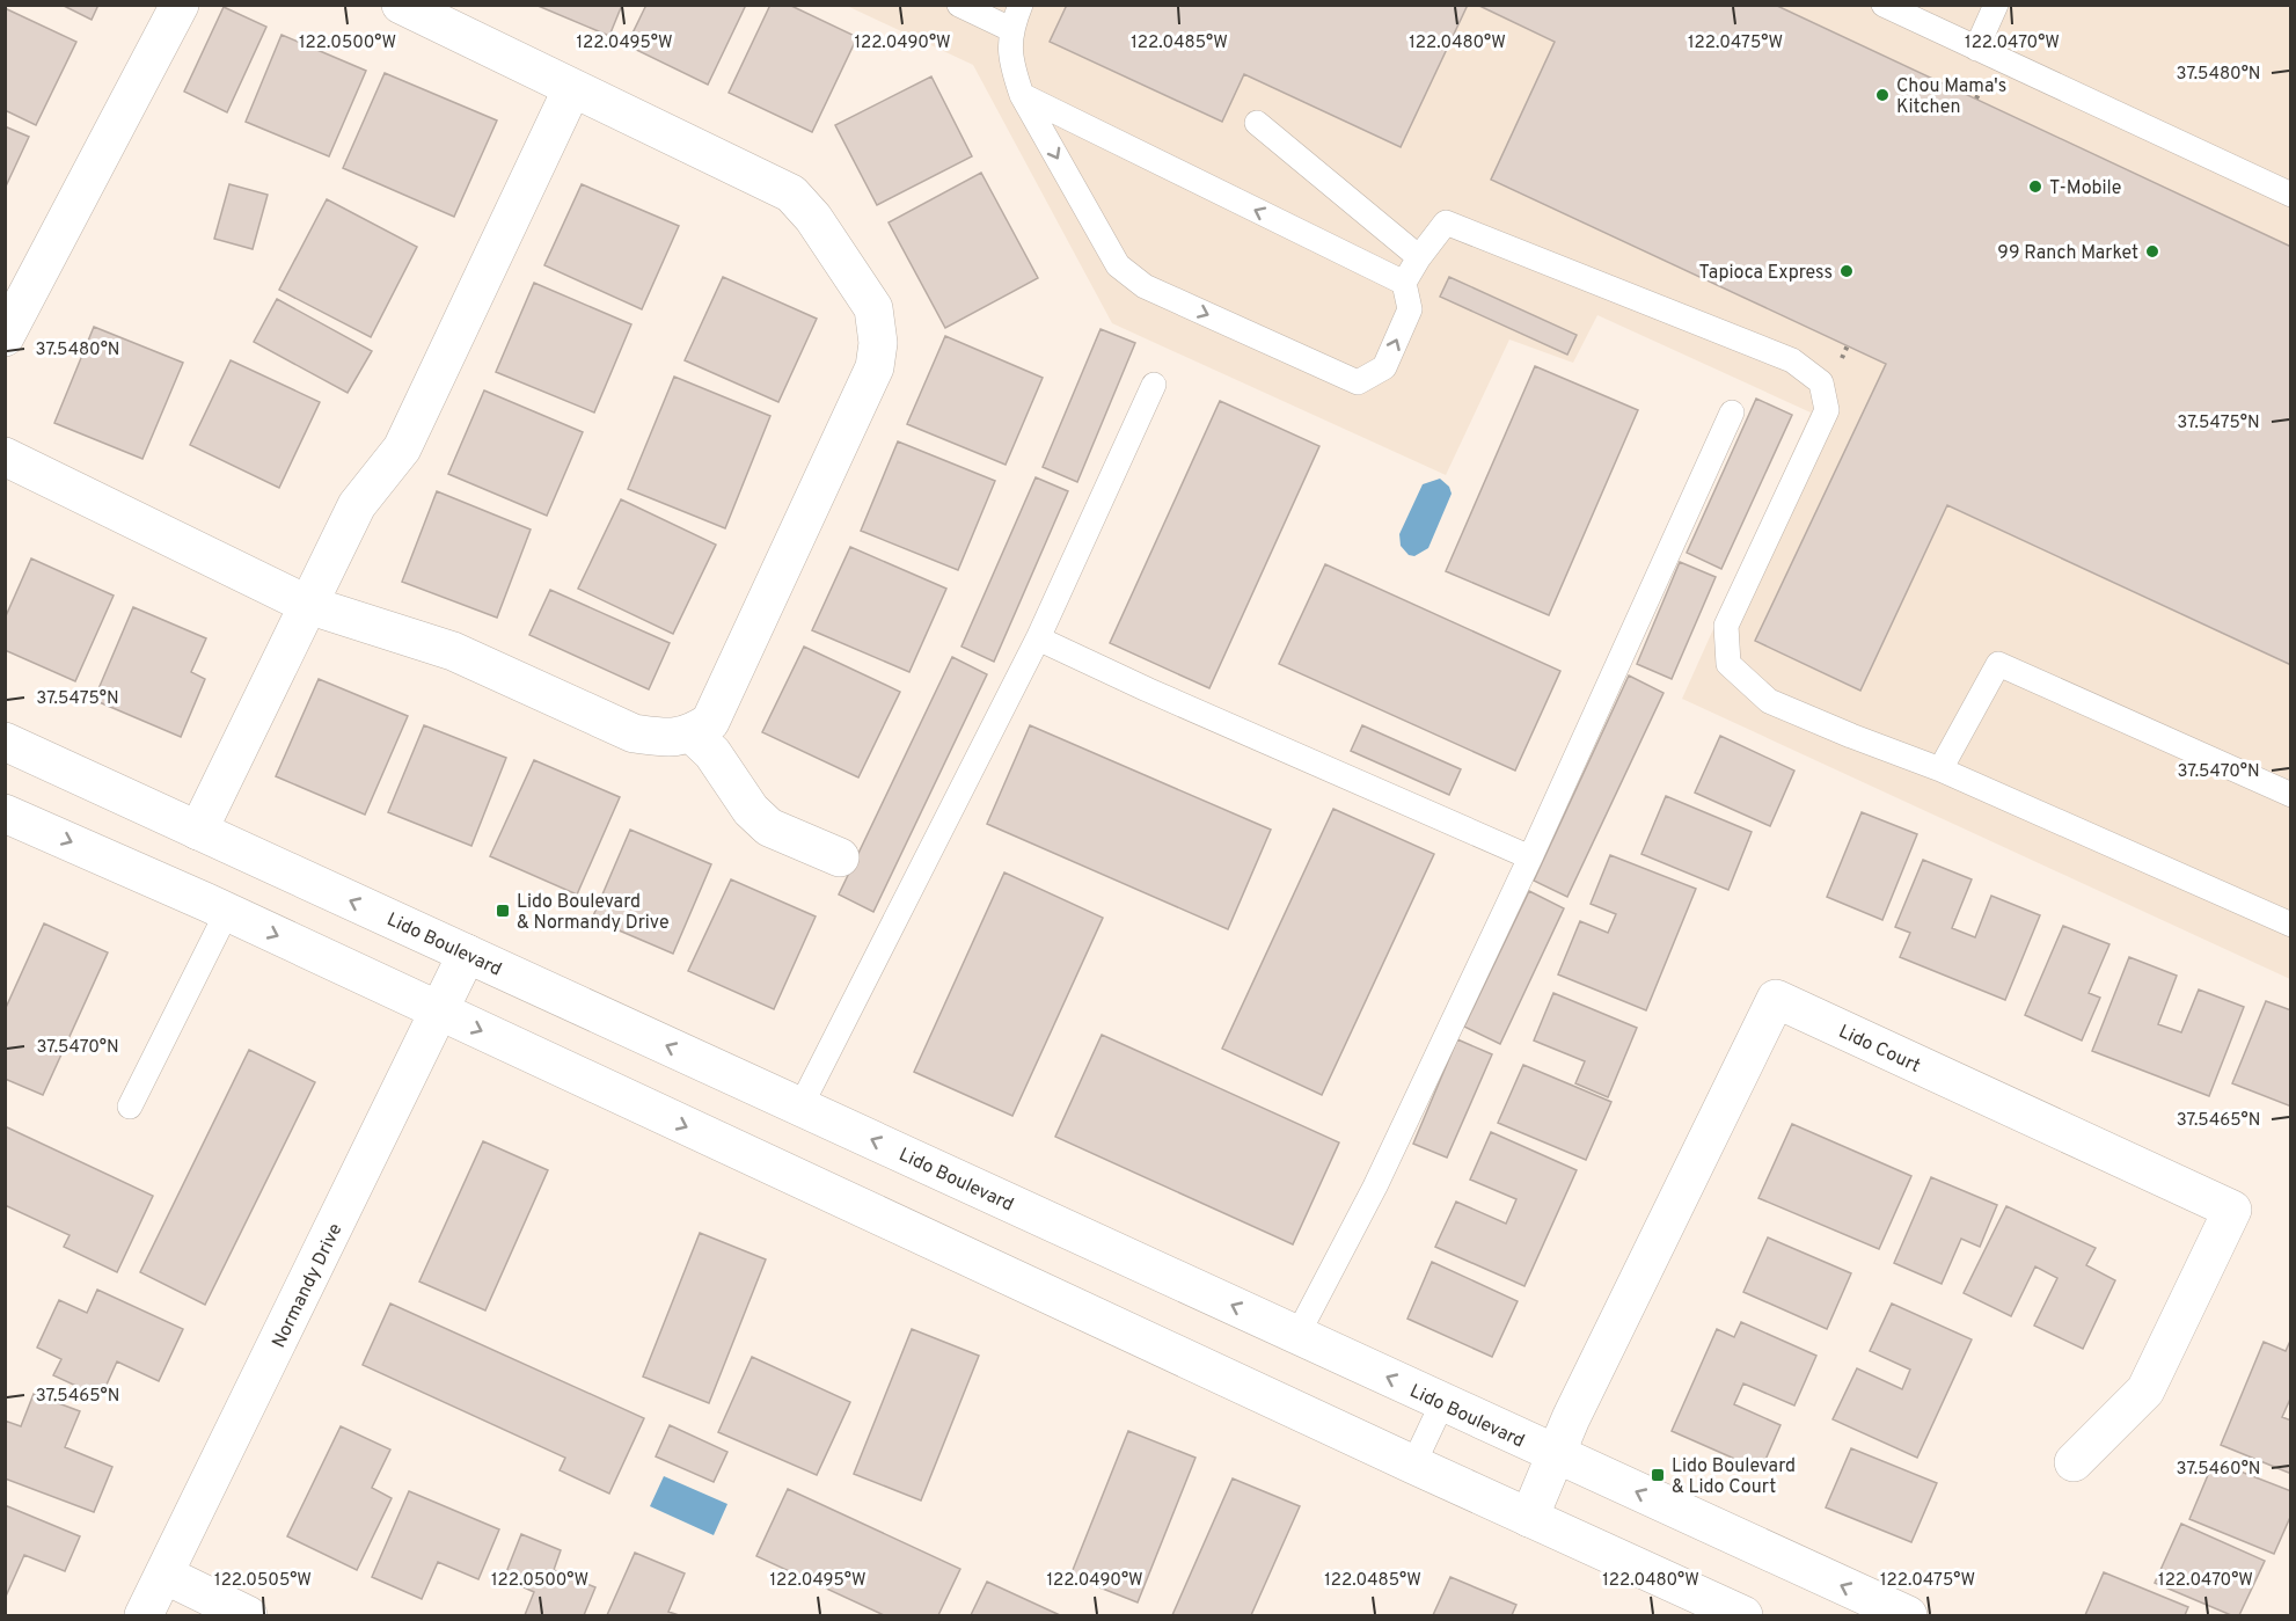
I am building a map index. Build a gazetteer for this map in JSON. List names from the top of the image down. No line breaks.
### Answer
{"streets":{"street":["Lido Boulevard","Lido Court","Normandy Drive"]},"crossings":[["Lido Boulevard","Lido Court"],["Lido Boulevard","Normandy Drive"]],"places":{"other":["Chou Mama's Kitchen","T-Mobile","99 Ranch Market","Tapioca Express"],"transit":["Lido Boulevard & Normandy Drive","Lido Boulevard & Lido Court"]},"coordinates":["122.0500°W","122.0495°W","122.0490°W","122.0485°W","122.0480°W","122.0475°W","122.0470°W","37.5480°N","37.5475°N","37.5470°N","37.5465°N","37.5460°N","122.0505°W"]}
